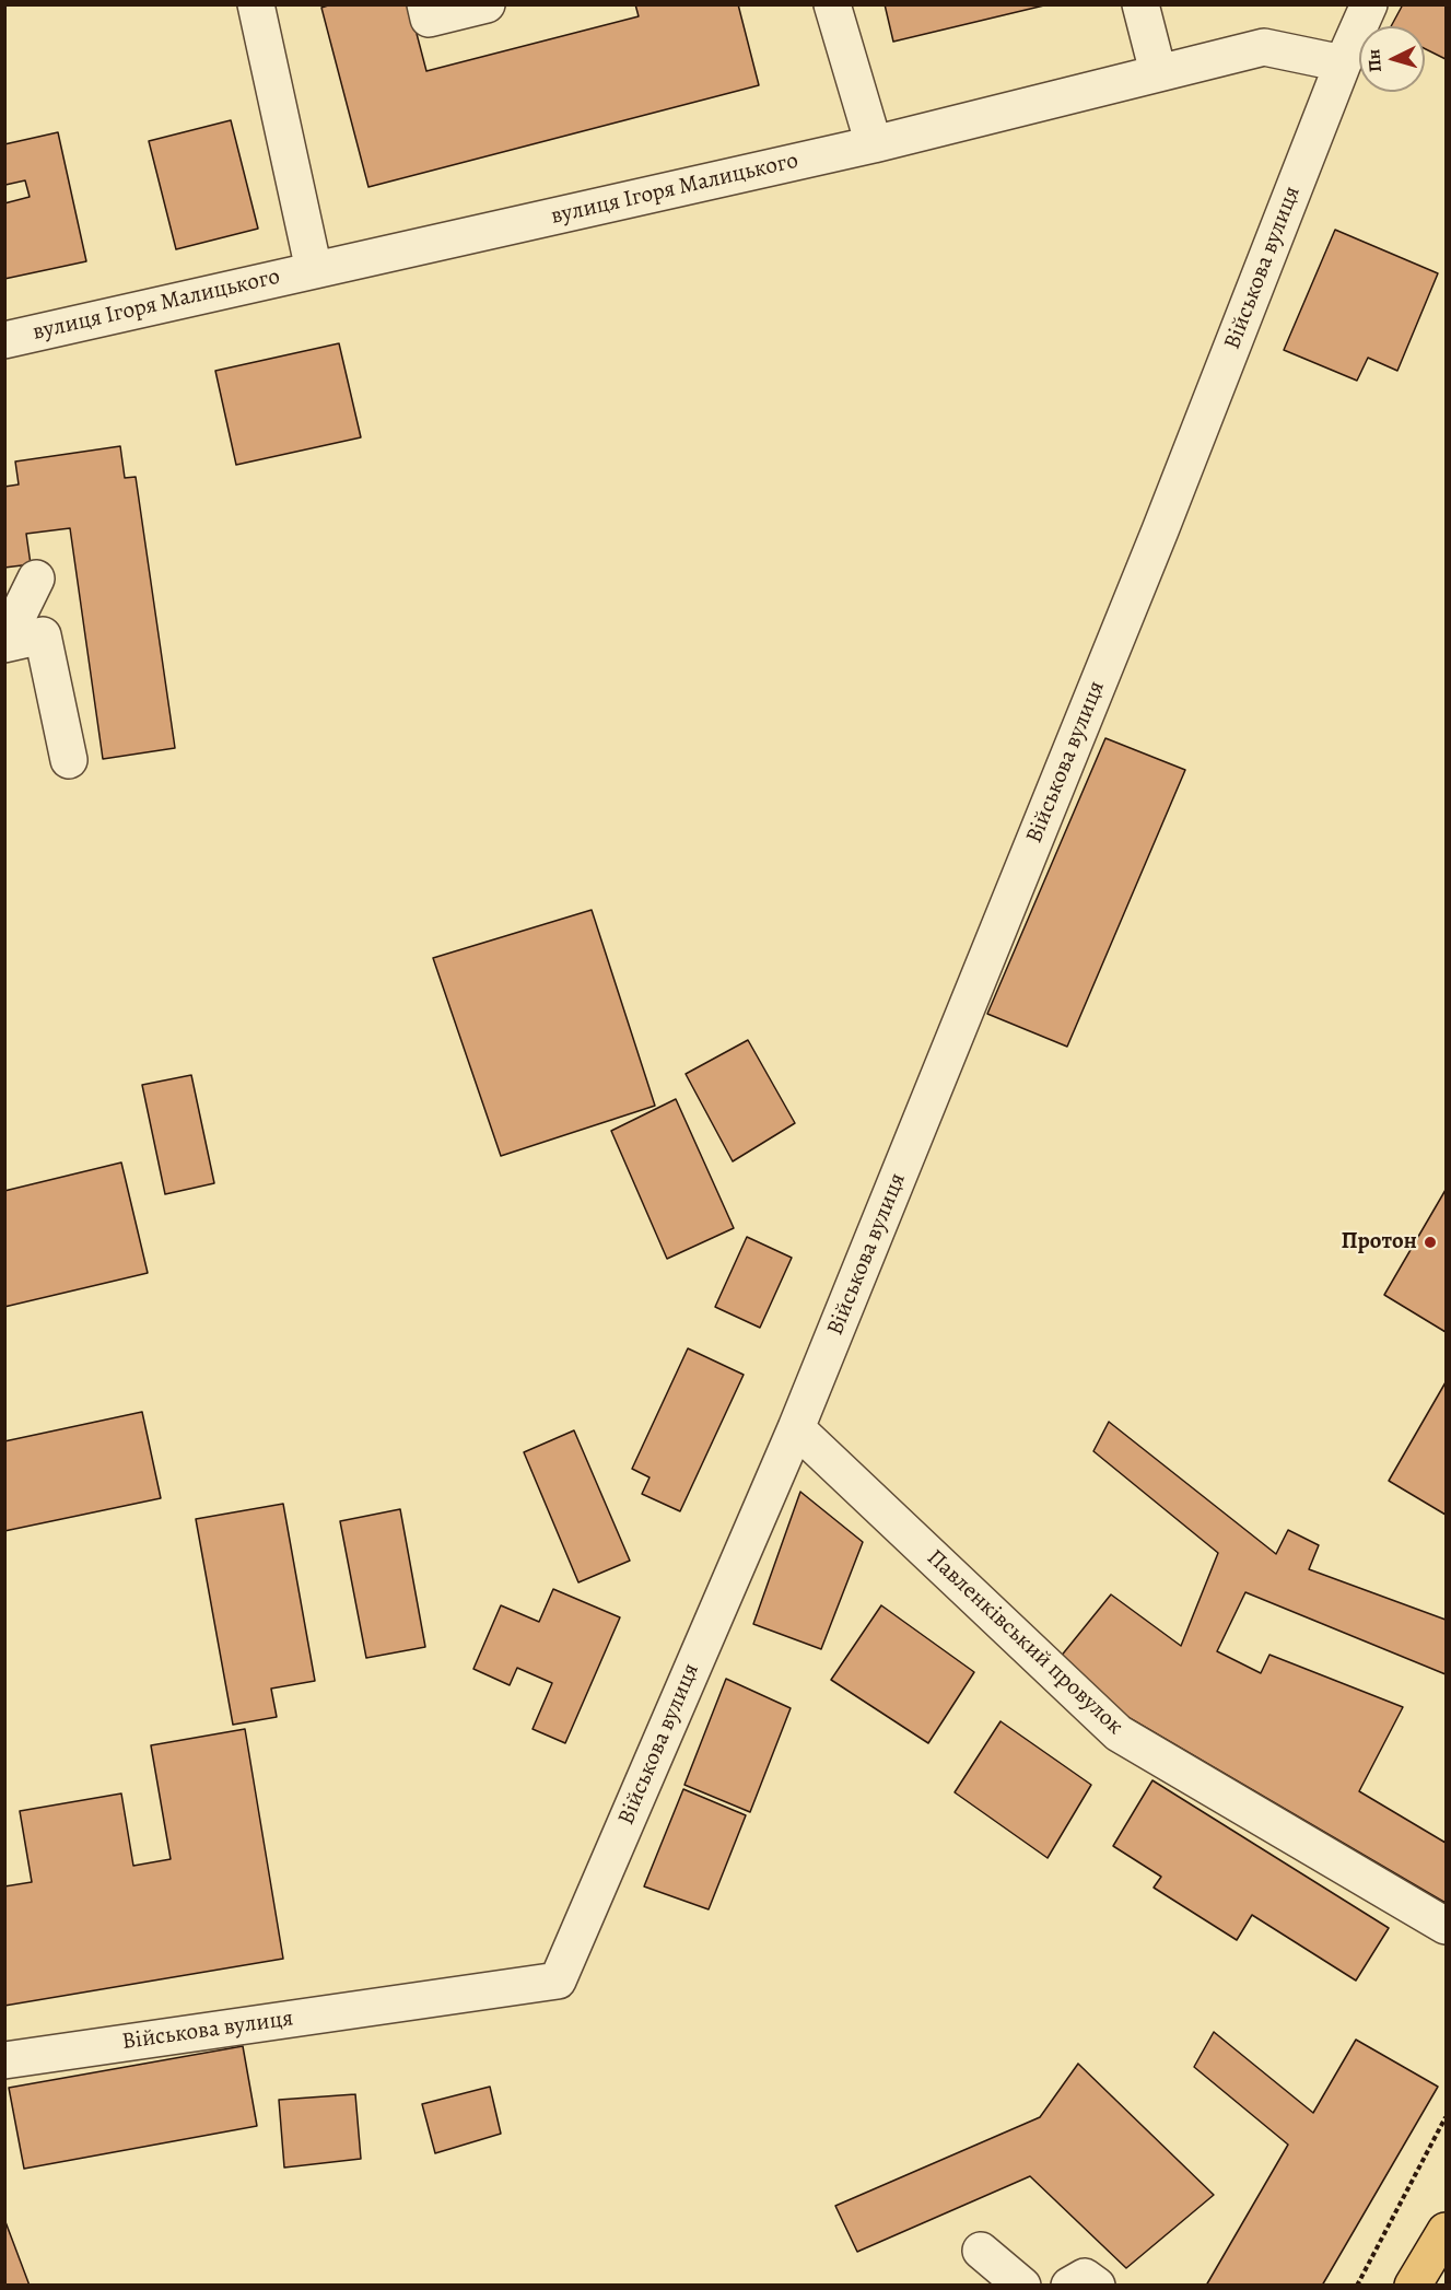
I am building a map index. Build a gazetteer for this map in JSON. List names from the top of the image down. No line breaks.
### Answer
{"streets":{"street":["вулиця Ігоря Малицького","Військова вулиця","Павленківський провулок"]},"crossings":[["вулиця Ігоря Малицького","Військова вулиця"],["Військова вулиця","Павленківський провулок"]],"places":["Протон"],"north":"left"}
